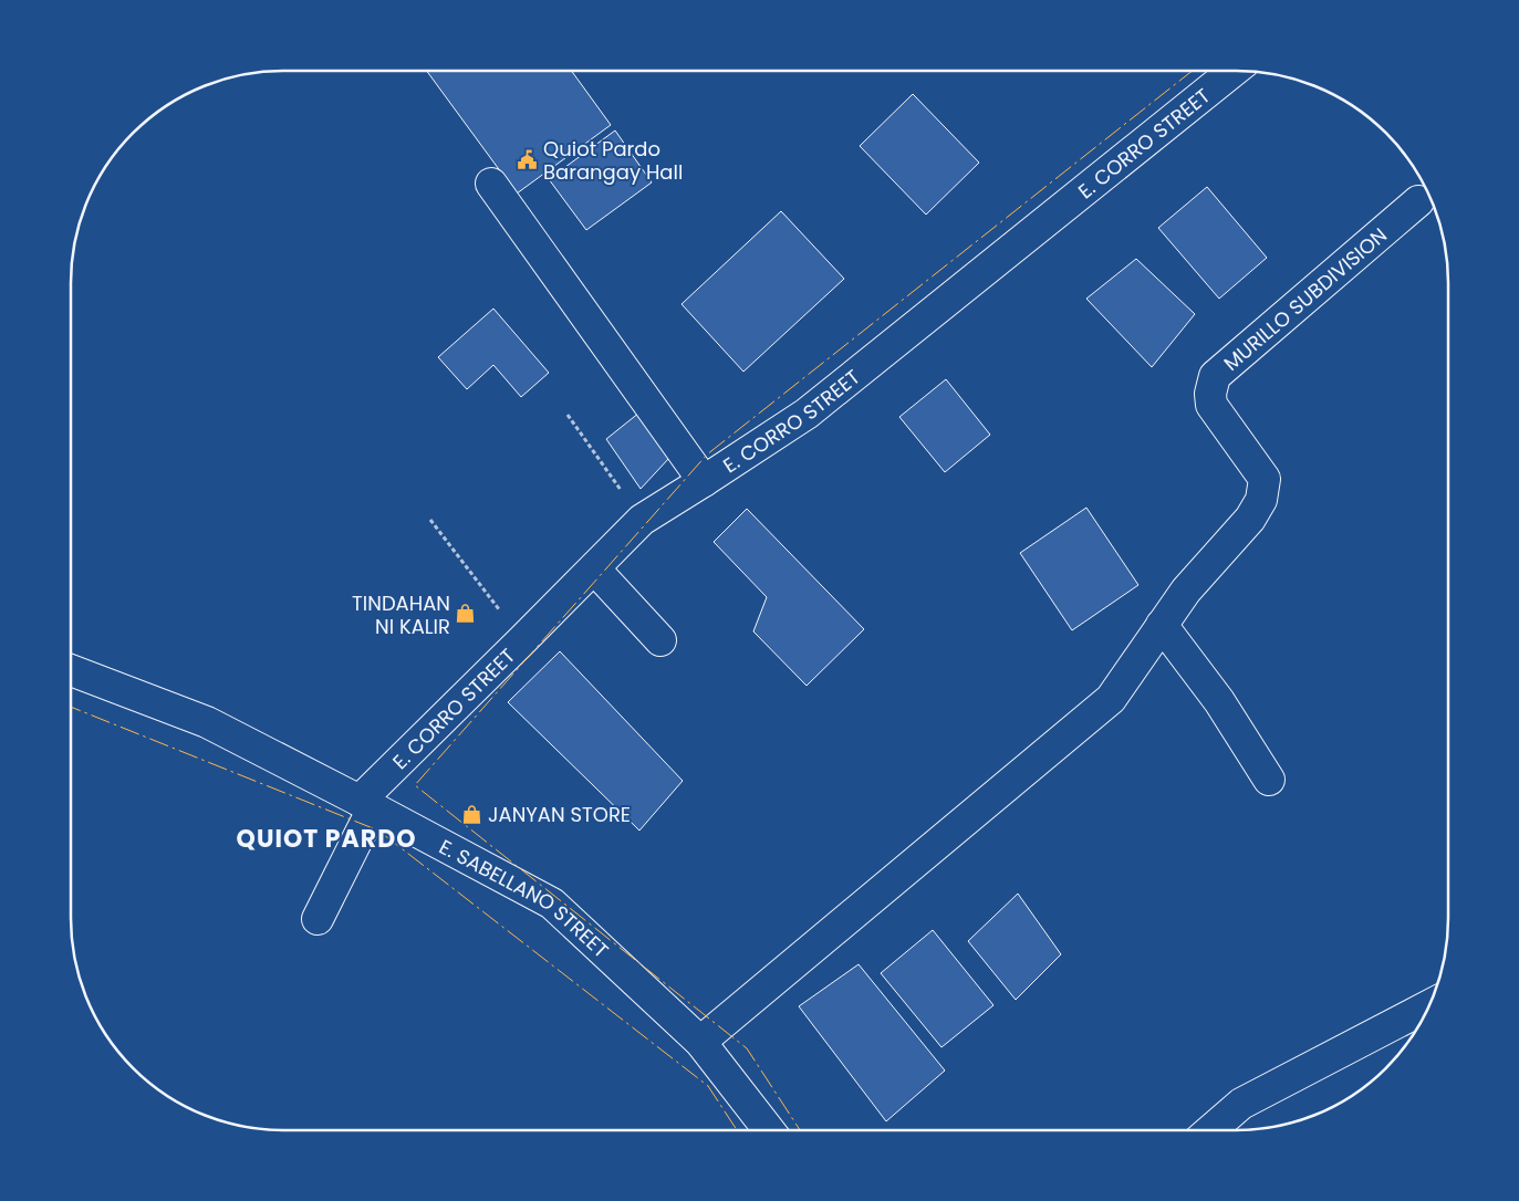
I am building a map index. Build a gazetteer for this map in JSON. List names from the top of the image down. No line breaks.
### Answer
{"streets":{"street":["E. CORRO STREET","MURILLO SUBDIVISION","E. SABELLANO STREET"]},"crossings":[["E. CORRO STREET","E. SABELLANO STREET"]],"districts":["QUIOT PARDO"],"places":{"public building":["Quiot Pardo Barangay Hall"],"shop":["TINDAHAN NI KALIR","JANYAN STORE"]}}
